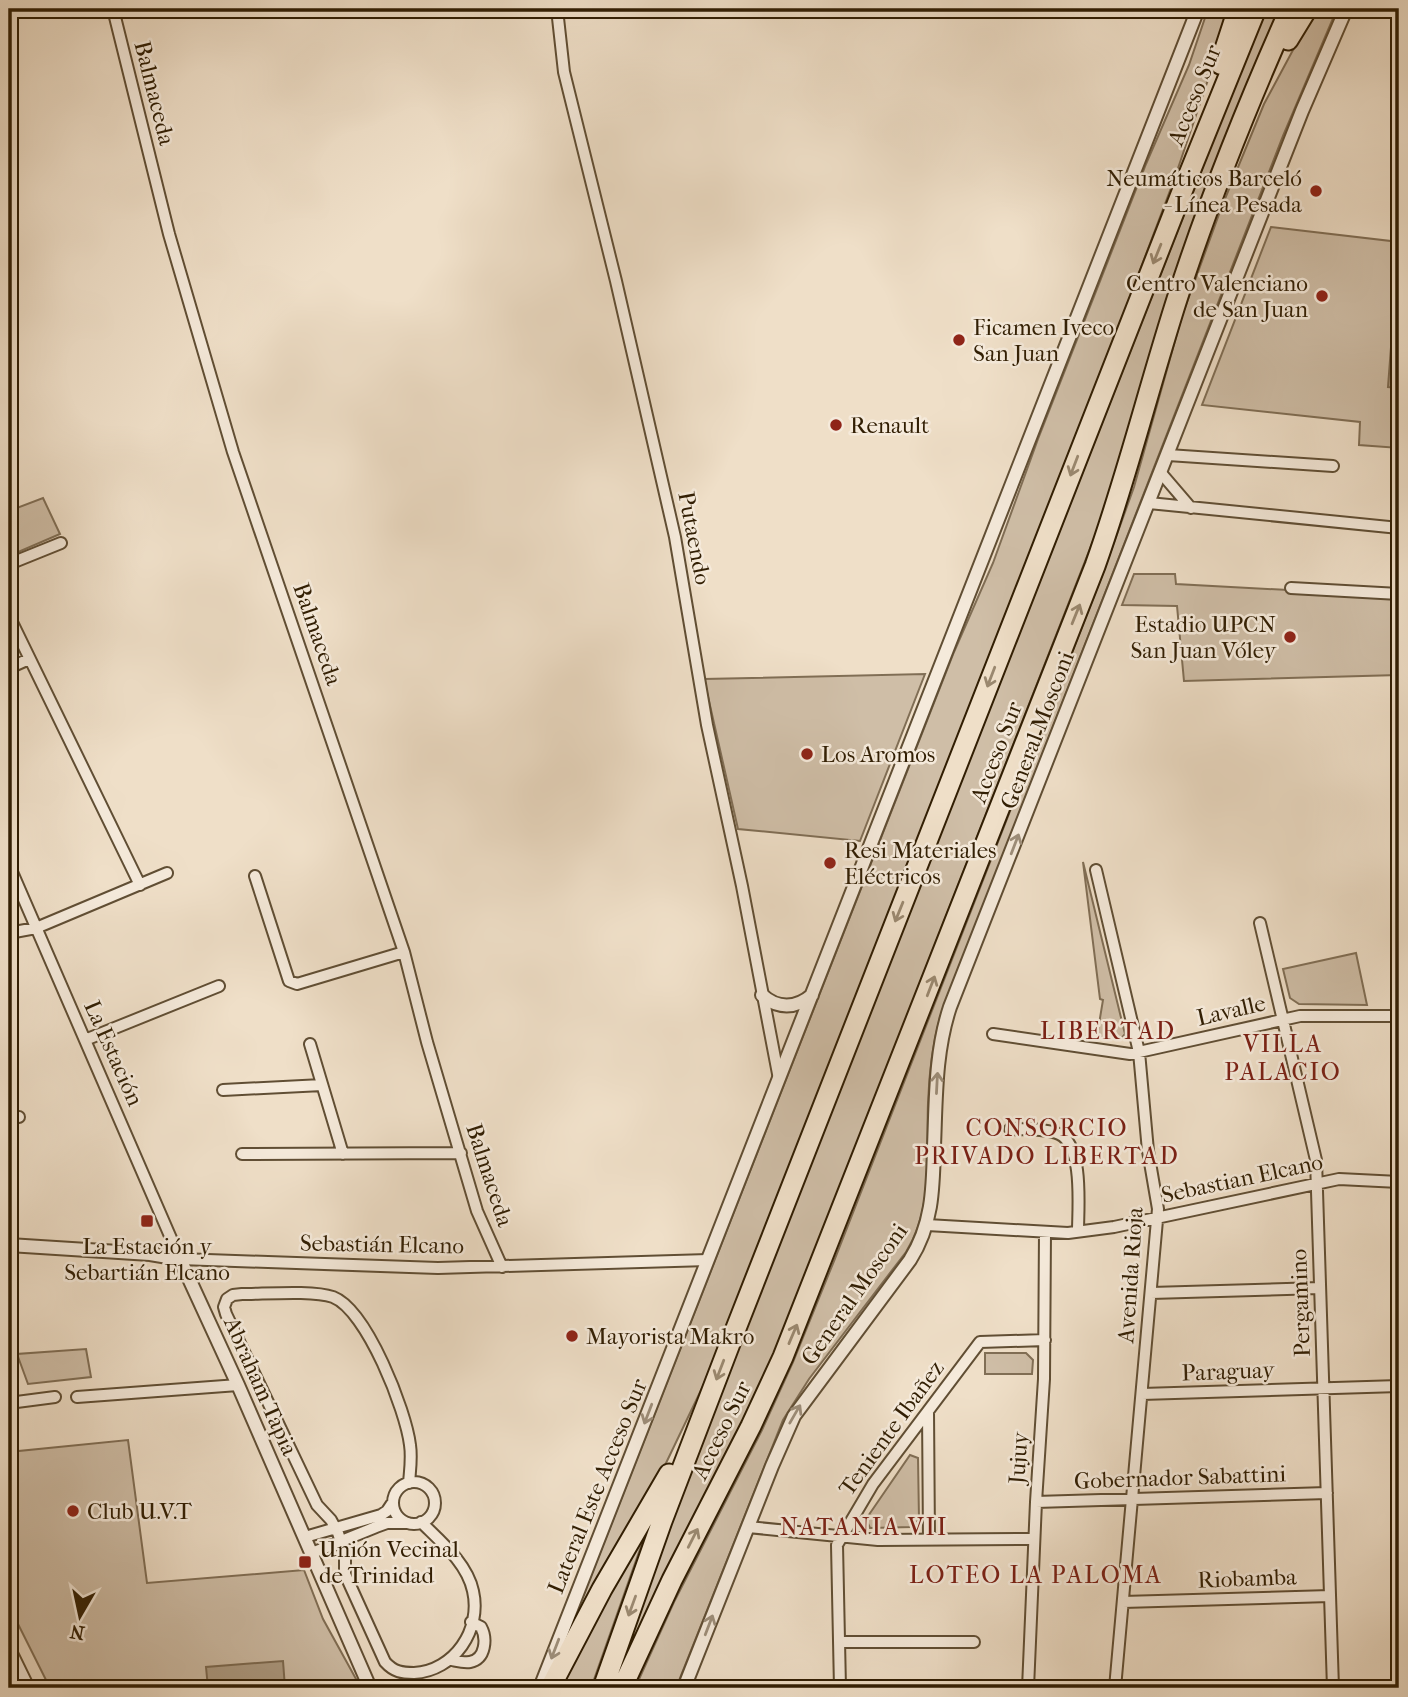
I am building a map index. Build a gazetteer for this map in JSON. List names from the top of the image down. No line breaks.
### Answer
{"streets":{"highway":["Acceso Sur"],"street":["Balmaceda","Putaendo","General Mosconi","Lavalle","La Estación","Sebastian Elcano","Sebastián Elcano","Avenida Rioja","Pergamino","Paraguay","Abraham Tapia","Teniente Ibañez","Jujuy","Gobernador Sabattini","Lateral Este Acceso Sur","Riobamba"]},"crossings":[["Balmaceda","Sebastián Elcano"],["General Mosconi","Sebastian Elcano"],["Lavalle","Avenida Rioja"],["Lavalle","Pergamino"],["La Estación","Sebastián Elcano"],["La Estación","Abraham Tapia"],["Sebastian Elcano","Avenida Rioja"],["Sebastian Elcano","Pergamino"],["Sebastian Elcano","Jujuy"],["Sebastián Elcano","Abraham Tapia"],["Sebastián Elcano","Lateral Este Acceso Sur"],["Avenida Rioja","Paraguay"],["Avenida Rioja","Gobernador Sabattini"],["Avenida Rioja","Riobamba"],["Pergamino","Paraguay"],["Pergamino","Gobernador Sabattini"],["Pergamino","Riobamba"],["Teniente Ibañez","Jujuy"],["Jujuy","Gobernador Sabattini"]],"one_way":["General Mosconi","Lateral Este Acceso Sur"],"districts":["LIBERTAD","VILLA PALACIO","CONSORCIO PRIVADO LIBERTAD","NATANIA VII","LOTEO LA PALOMA"],"places":{"other":["Neumáticos Barceló - Línea Pesada","Centro Valenciano de San Juan","Ficamen Iveco San Juan","Renault","Estadio UPCN San Juan Vóley","Los Aromos","Resi Materiales Eléctricos","Mayorista Makro","Club U.V.T"],"transit":["La Estación y Sebartián Elcano","Unión Vecinal de Trinidad"]},"north":"bottom"}
